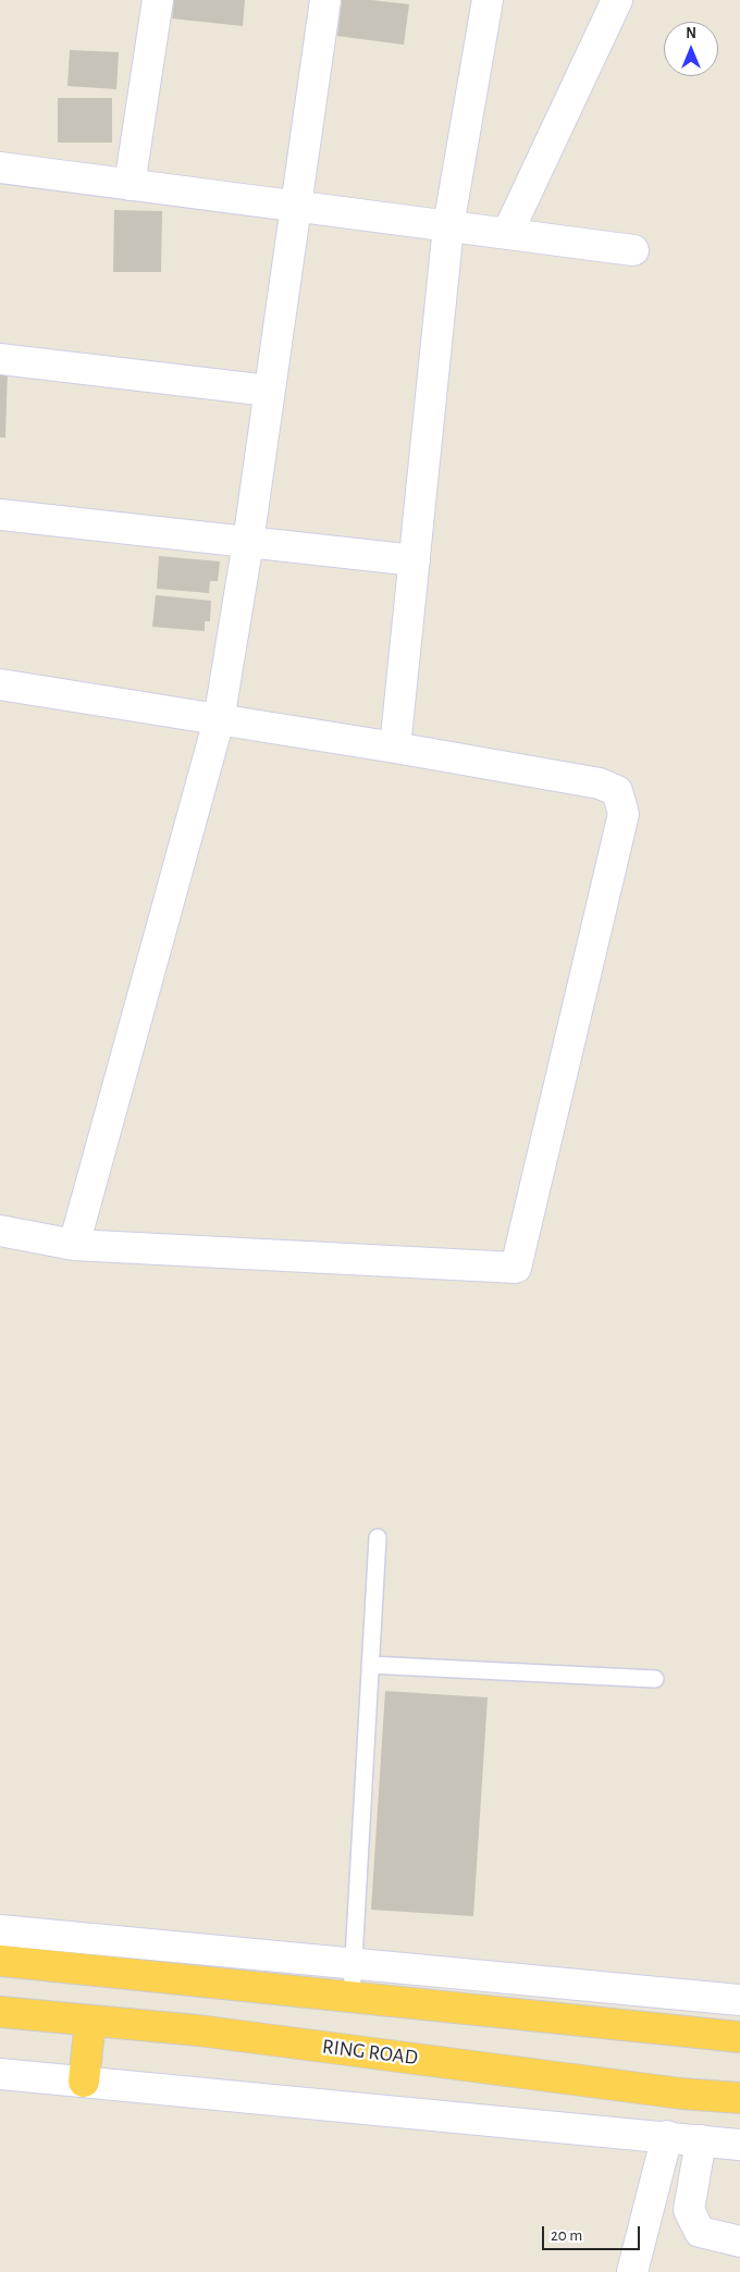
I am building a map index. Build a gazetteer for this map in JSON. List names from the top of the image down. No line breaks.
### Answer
{"streets":{"highway":["RING ROAD"]},"scale_bar":"20 m","north":"top"}
